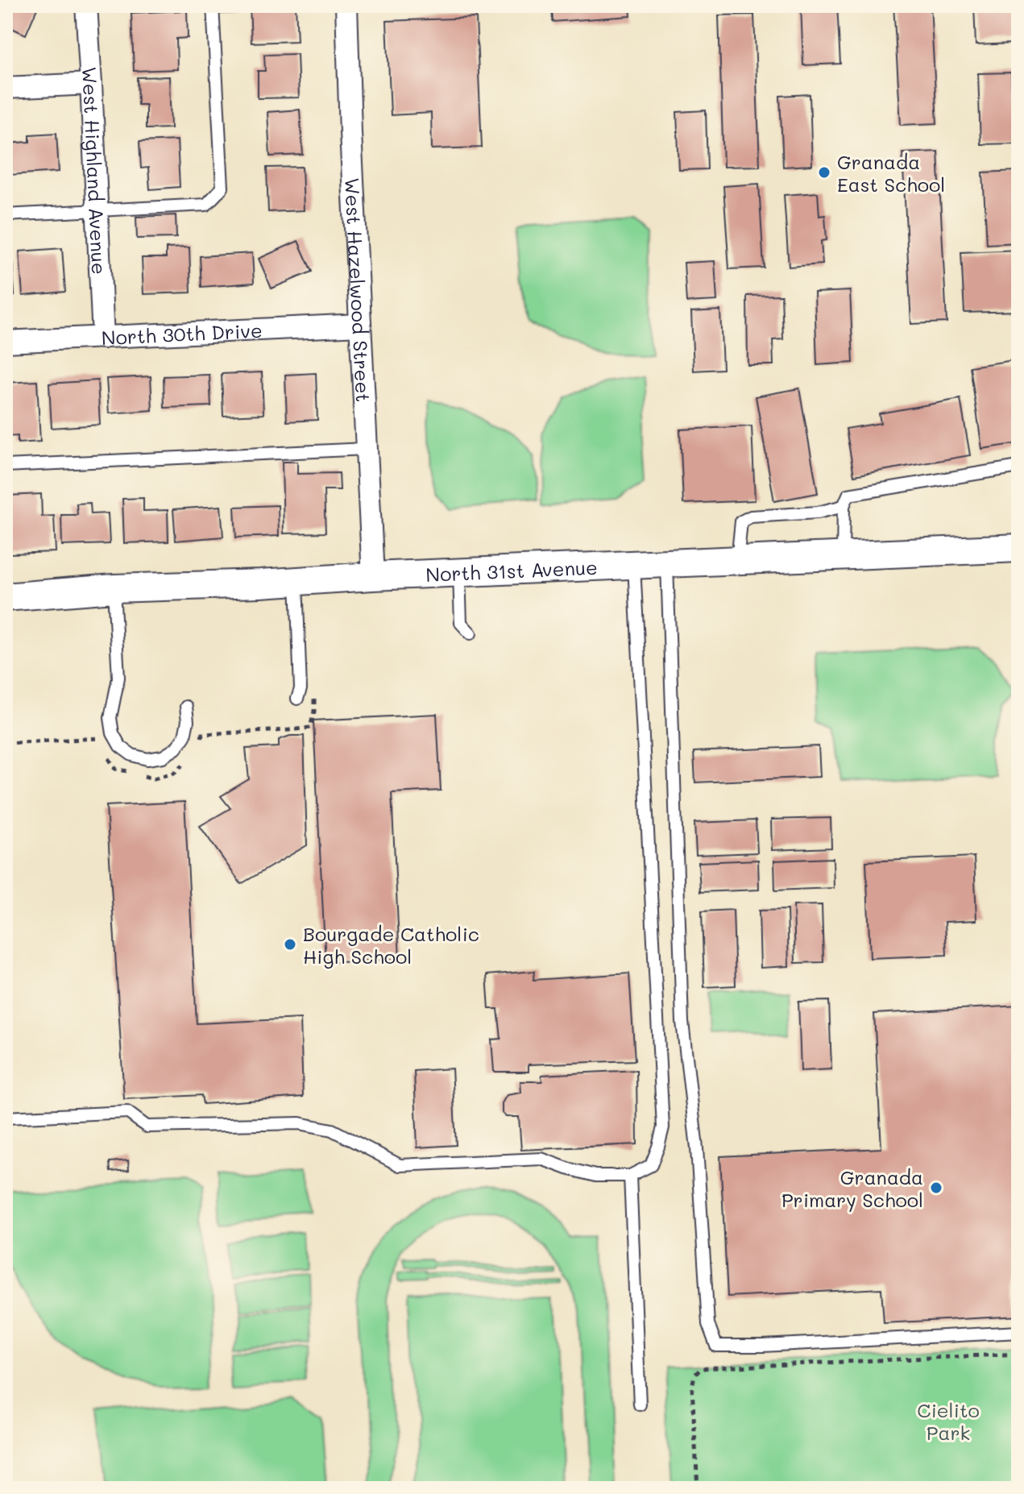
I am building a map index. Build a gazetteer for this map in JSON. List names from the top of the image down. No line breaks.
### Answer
{"streets":{"street":["West Highland Avenue","West Hazelwood Street","North 30th Drive","North 31st Avenue"]},"crossings":[["West Highland Avenue","North 30th Drive"],["West Hazelwood Street","North 30th Drive"],["West Hazelwood Street","North 31st Avenue"]],"parks":["Cielito Park"],"places":["Granada East School","Bourgade Catholic High School","Granada Primary School"]}
